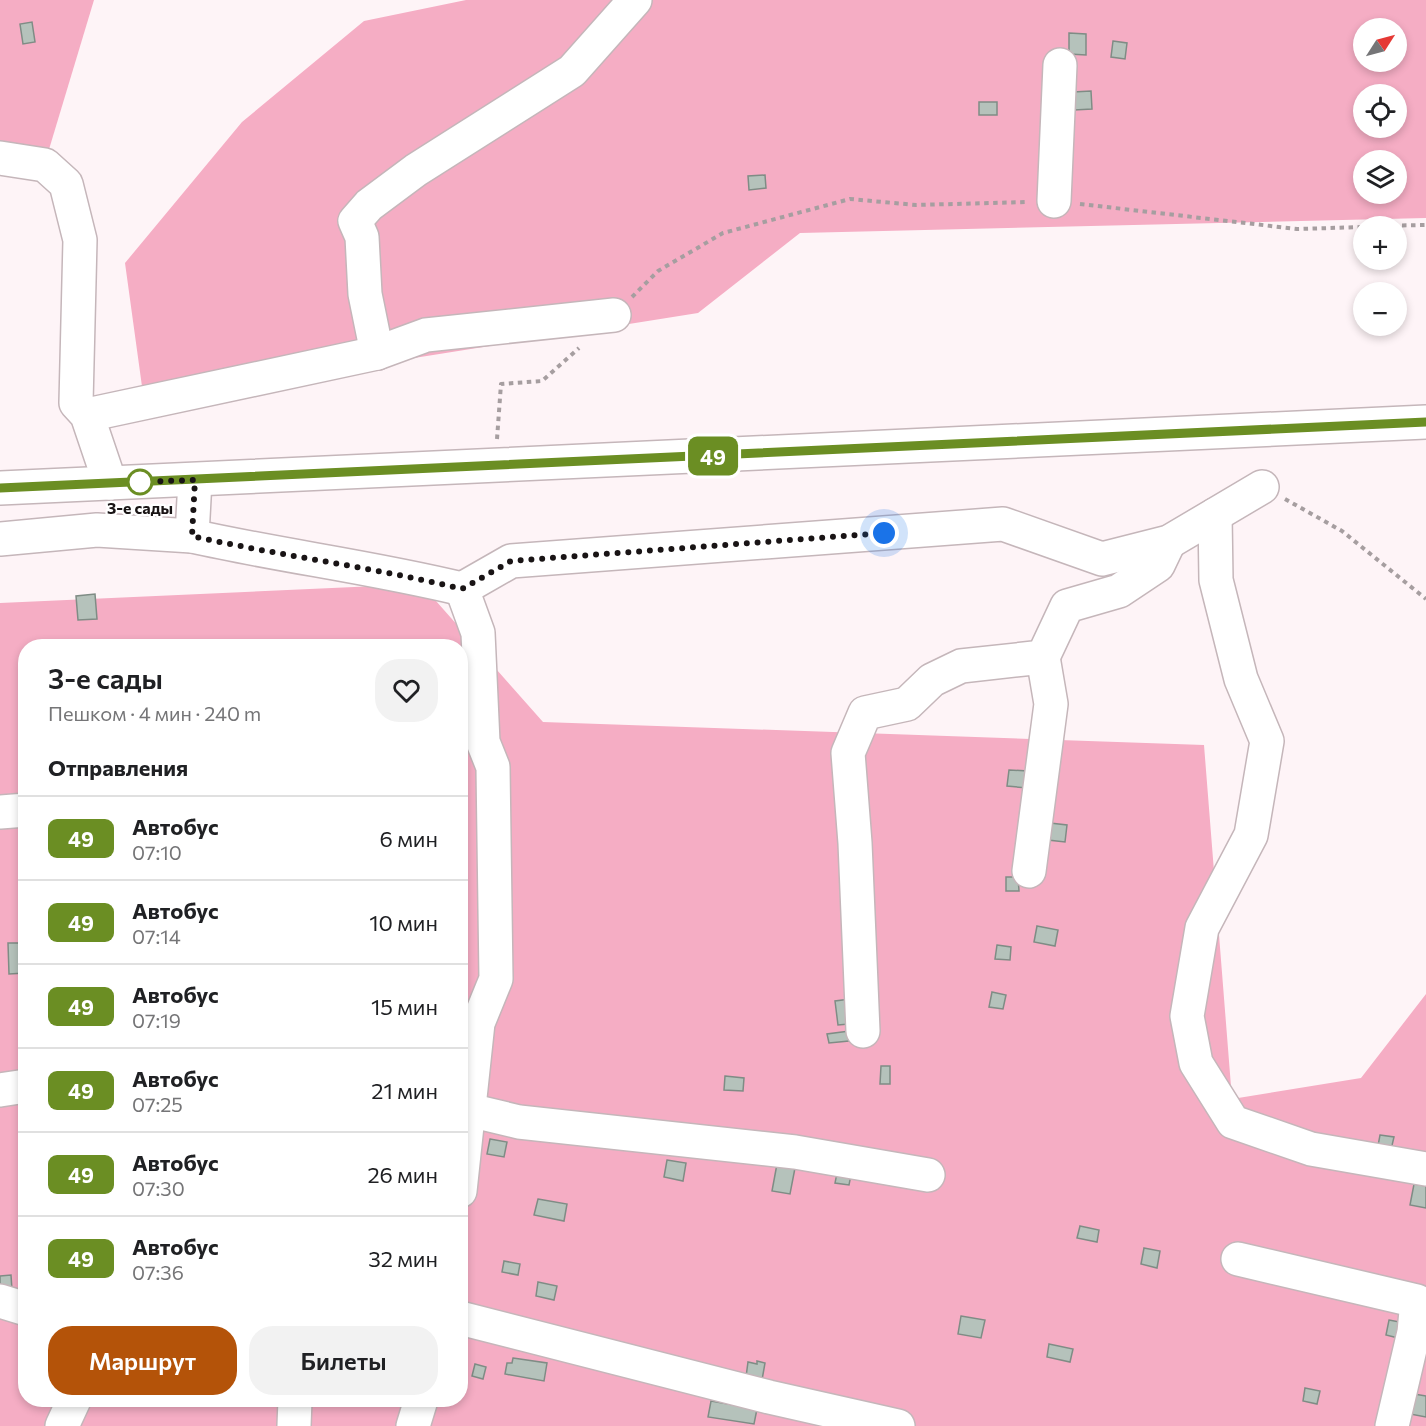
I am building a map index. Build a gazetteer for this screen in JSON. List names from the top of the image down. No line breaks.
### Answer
{"places":["3-е сады"],"lines":["bus line 49"],"north":"top right","page":{"on_map":"49","map_buttons":["+","−"],"heading":[["3-е сады","Пешком · 4 мин · 240 m"],"Отправления"],"list":[{"mark":"49","name":"Автобус","note":"07:10","value":"6 мин"},{"mark":"49","name":"Автобус","note":"07:14","value":"10 мин"},{"mark":"49","name":"Автобус","note":"07:19","value":"15 мин"},{"mark":"49","name":"Автобус","note":"07:25","value":"21 мин"},{"mark":"49","name":"Автобус","note":"07:30","value":"26 мин"},{"mark":"49","name":"Автобус","note":"07:36","value":"32 мин"}],"buttons":["Маршрут","Билеты"]}}
